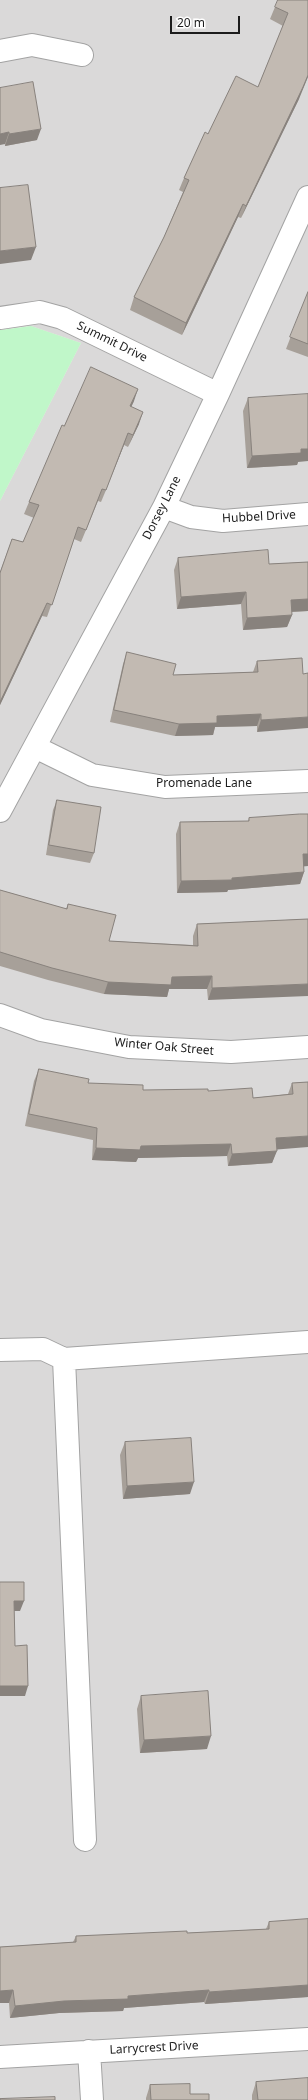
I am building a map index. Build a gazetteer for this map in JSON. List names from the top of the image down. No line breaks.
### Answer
{"streets":{"street":["Summit Drive","Dorsey Lane","Hubbel Drive","Promenade Lane","Winter Oak Street","Larrycrest Drive"]},"crossings":[["Summit Drive","Dorsey Lane"],["Dorsey Lane","Hubbel Drive"],["Dorsey Lane","Promenade Lane"]],"scale_bar":"20 m"}
